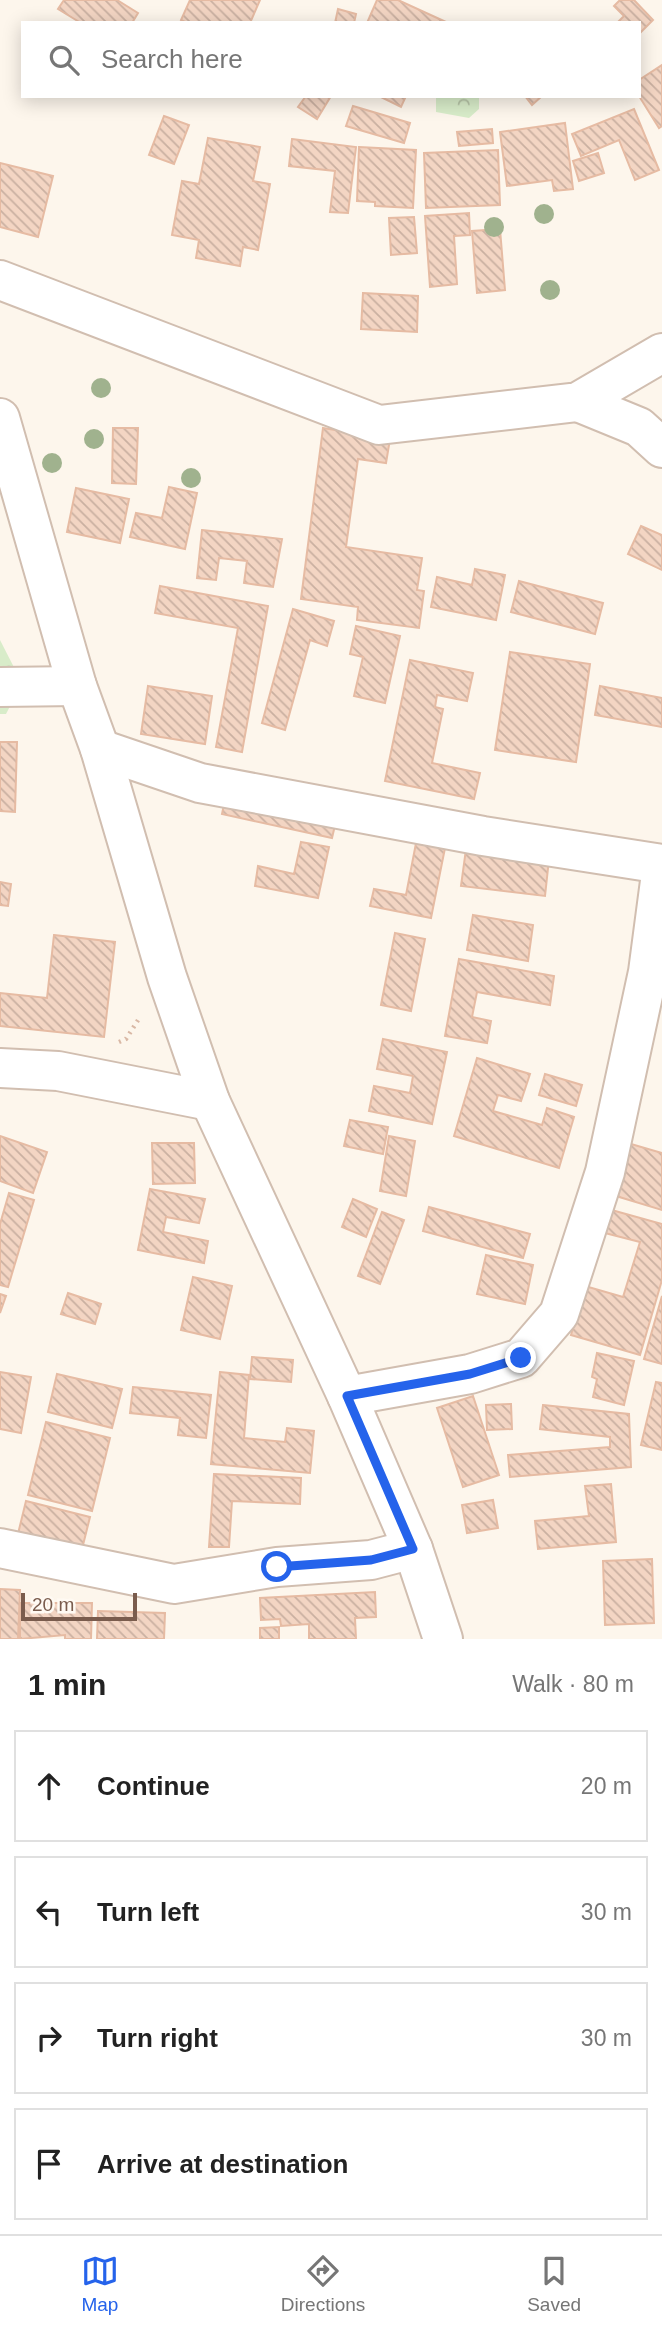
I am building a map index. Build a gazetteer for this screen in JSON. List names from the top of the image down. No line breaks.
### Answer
{"scale_bar":"20 m","page":{"search":"Search here","scale":"20 m","heading":["1 min","Walk · 80 m"],"list":[["Continue","20 m"],["Turn left","30 m"],["Turn right","30 m"],"Arrive at destination"],"nav":["Map","Directions","Saved"]}}
